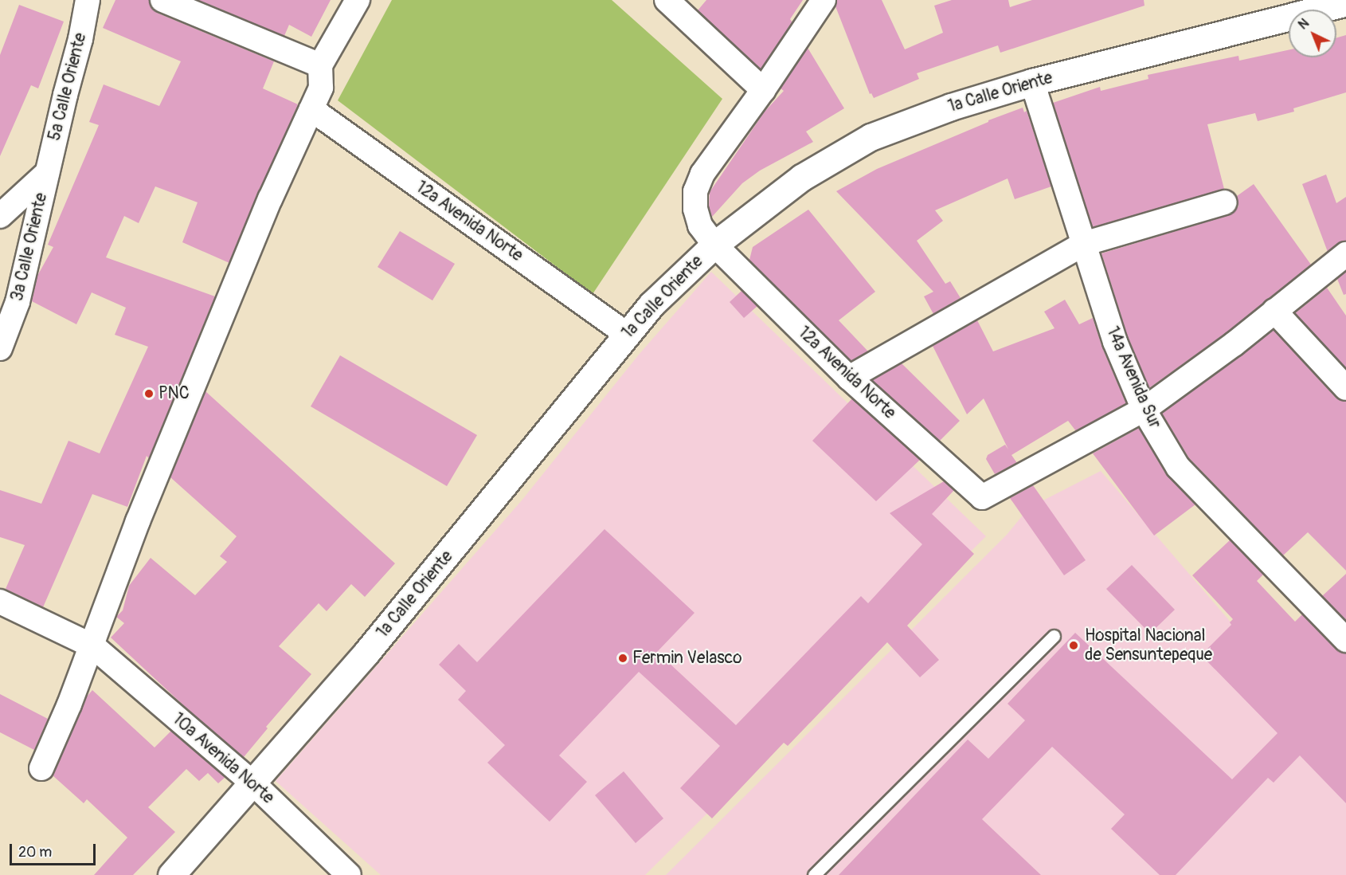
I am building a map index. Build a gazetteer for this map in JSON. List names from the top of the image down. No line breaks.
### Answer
{"streets":{"street":["5a Calle Oriente","1a Calle Oriente","12a Avenida Norte","3a Calle Oriente","14a Avenida Sur","10a Avenida Norte"]},"crossings":[["5a Calle Oriente","3a Calle Oriente"],["1a Calle Oriente","12a Avenida Norte"],["1a Calle Oriente","14a Avenida Sur"],["1a Calle Oriente","10a Avenida Norte"],["12a Avenida Norte","14a Avenida Sur"]],"places":["PNC","Hospital Nacional de Sensuntepeque","Fermin Velasco"],"scale_bar":"20 m","north":"top left"}
